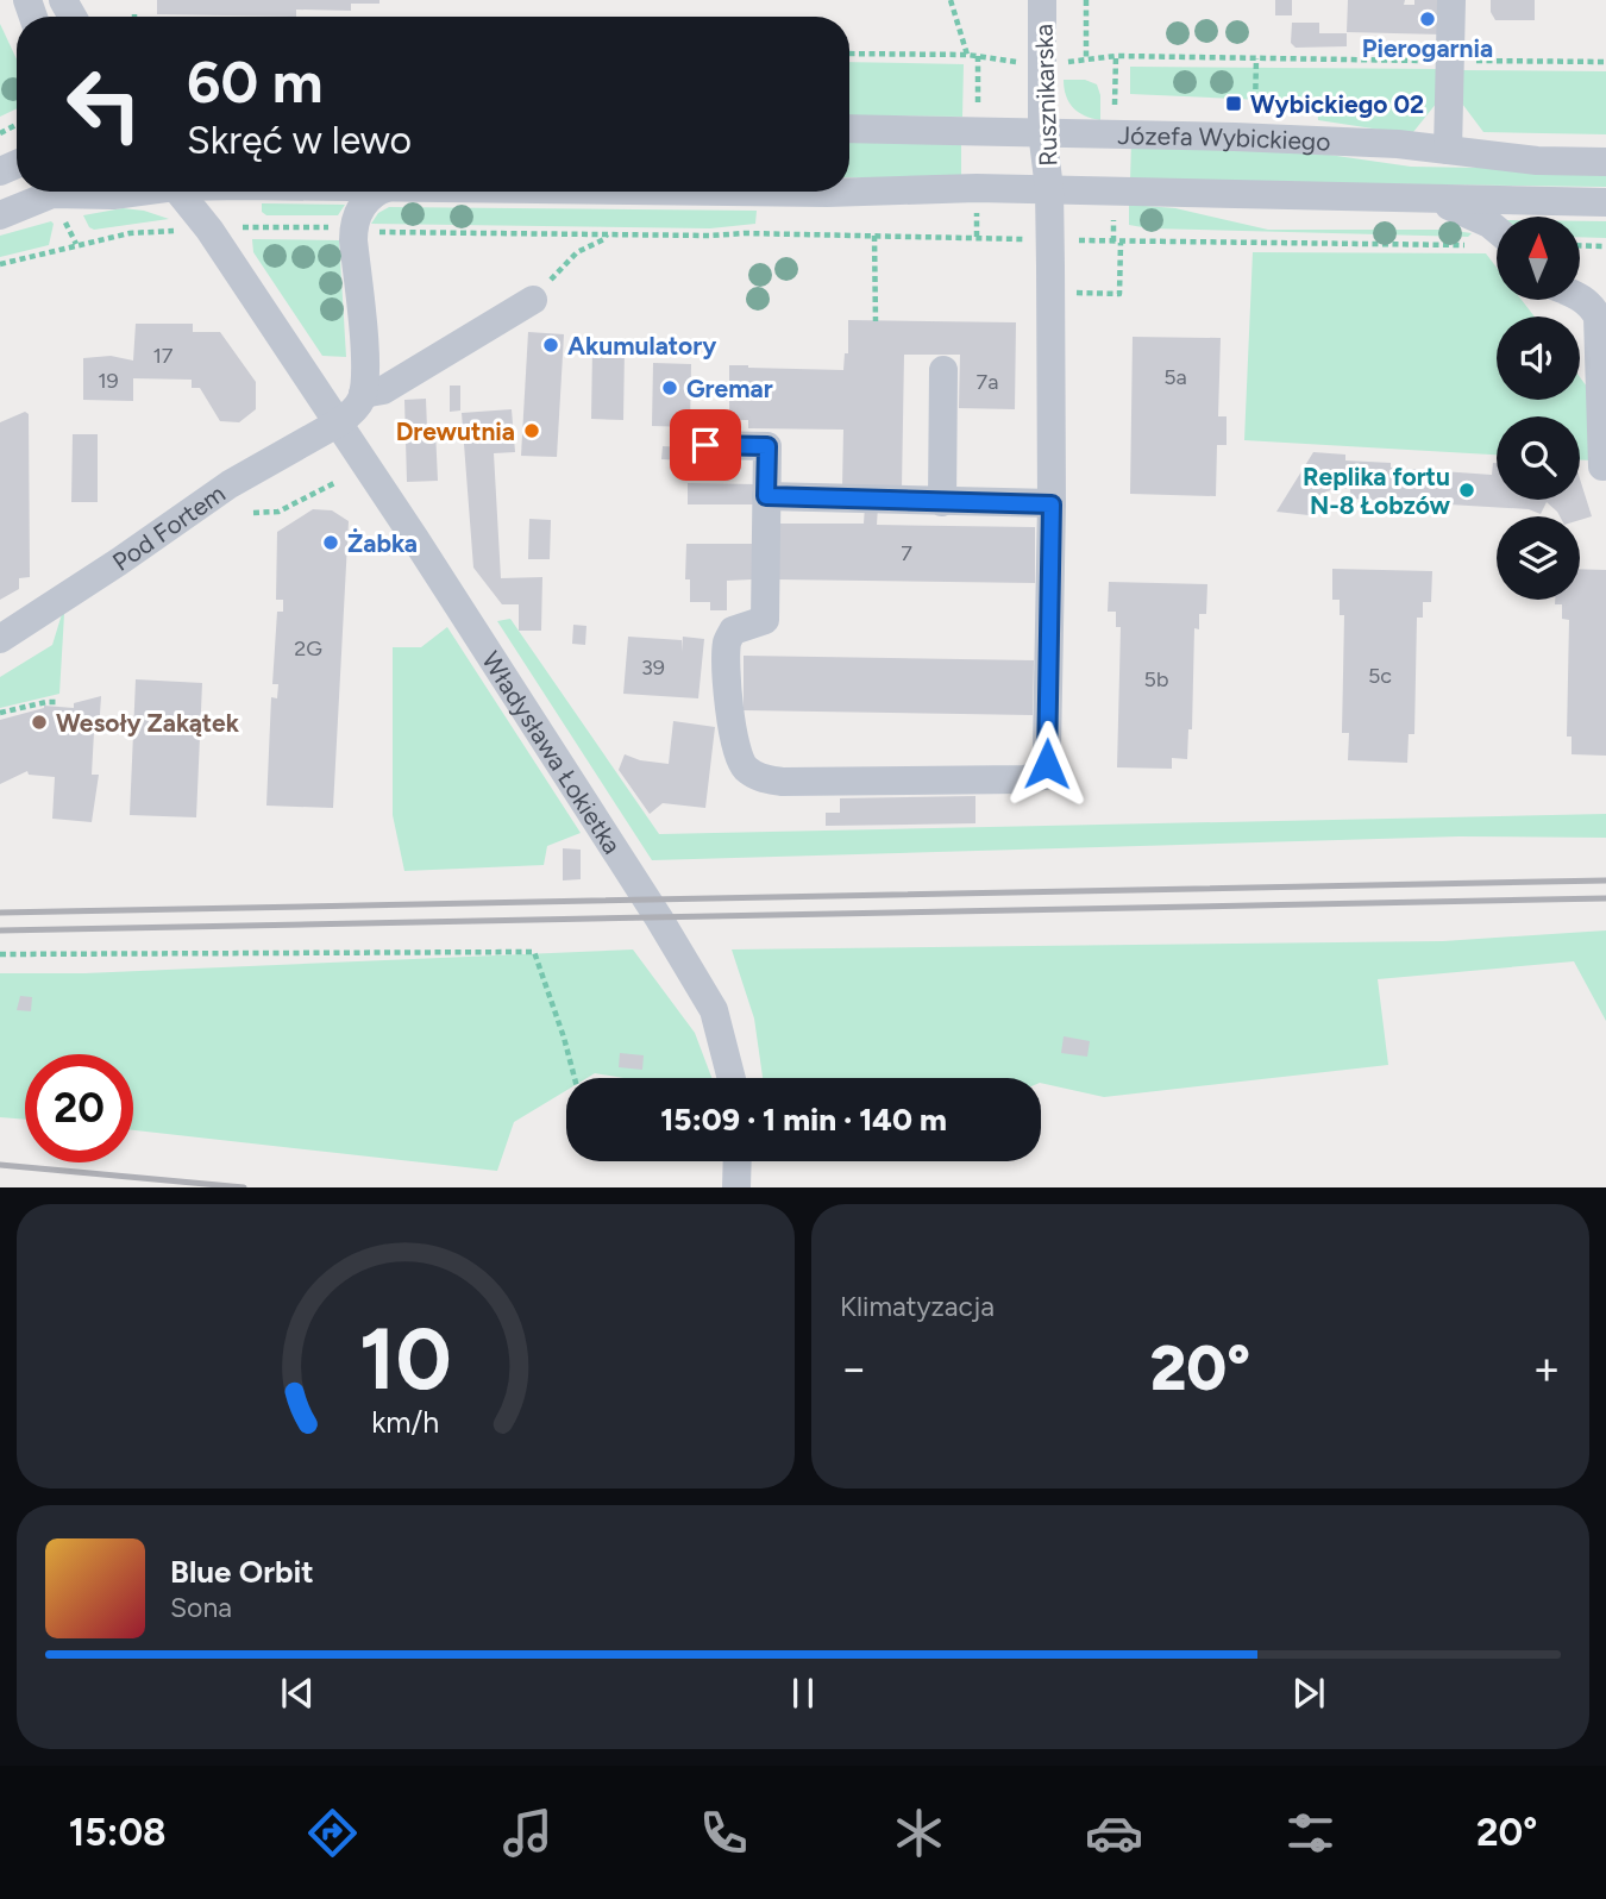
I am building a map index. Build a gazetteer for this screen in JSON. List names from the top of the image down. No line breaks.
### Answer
{"streets":{"street":["Rusznikarska","Józefa Wybickiego","Pod Fortem","Władysława Łokietka"]},"crossings":[["Rusznikarska","Józefa Wybickiego"],["Pod Fortem","Władysława Łokietka"]],"places":{"other":["Pierogarnia","Akumulatory","Gremar","Drewutnia","Replika fortu N-8 Łobzów","Żabka","Wesoły Zakątek"],"transit":["Wybickiego 02"]},"house_numbers":["17","5a","19","7a","7","2G","39","5c","5b"],"north":"top","page":{"turn":["60 m","Skręć w lewo"],"limit":"20","trip":"15:09 · 1 min · 140 m","tile":"Klimatyzacja","heat":["−","20°","+"],"song":["Blue Orbit","Sona"],"tabs":["15:08","20°"],"gauge":["10","km/h"]}}
